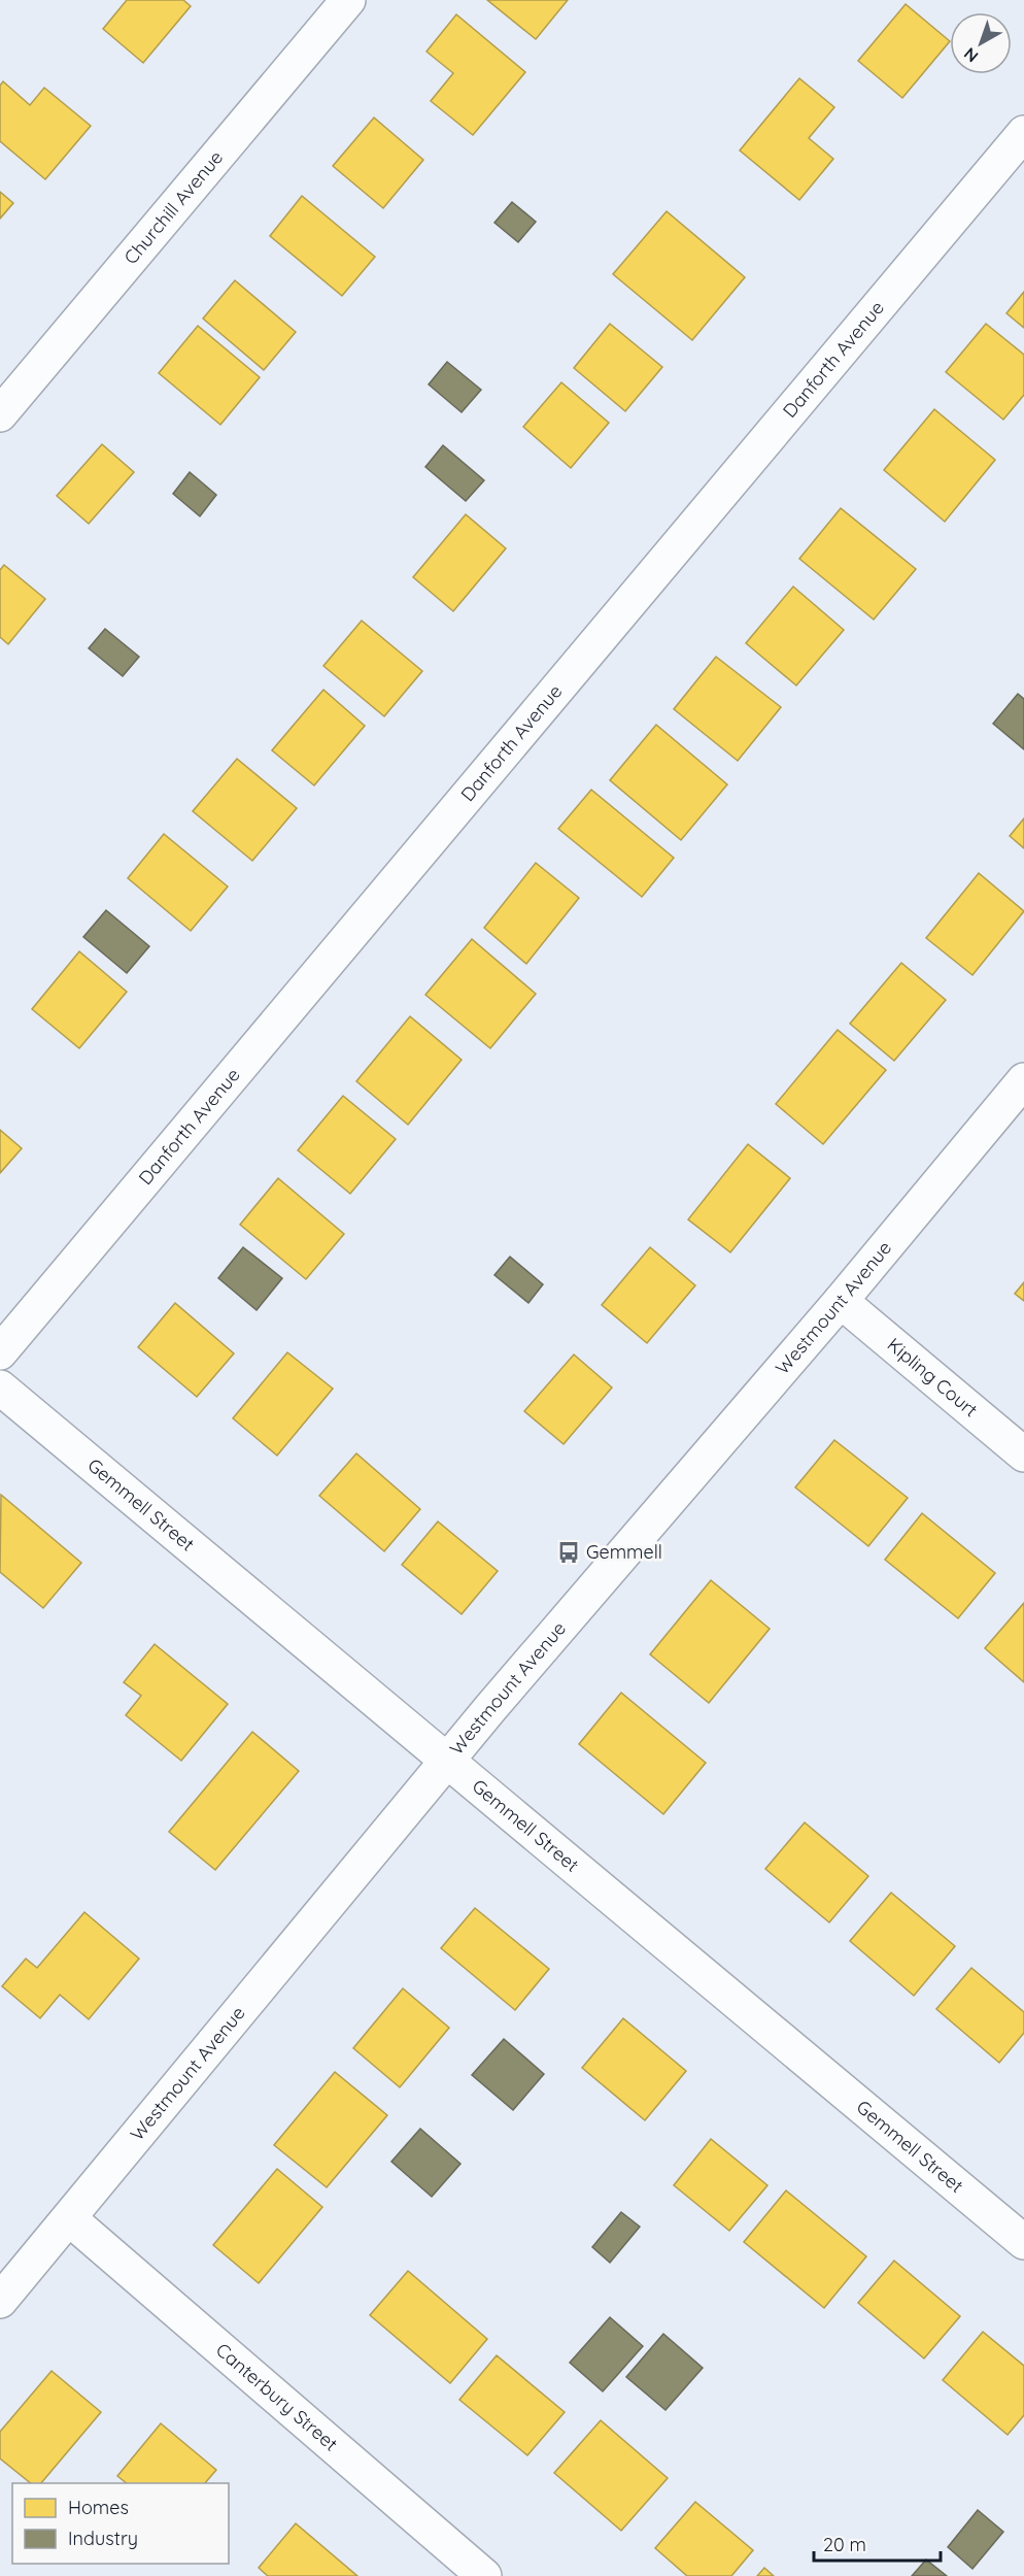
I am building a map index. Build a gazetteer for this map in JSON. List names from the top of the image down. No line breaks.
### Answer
{"streets":{"street":["Churchill Avenue","Danforth Avenue","Westmount Avenue","Kipling Court","Gemmell Street","Canterbury Street"]},"crossings":[["Westmount Avenue","Kipling Court"],["Westmount Avenue","Gemmell Street"],["Westmount Avenue","Canterbury Street"]],"places":{"bus stop":["Gemmell"]},"legend":["Homes","Industry"],"scale_bar":"20 m","north":"bottom left"}
